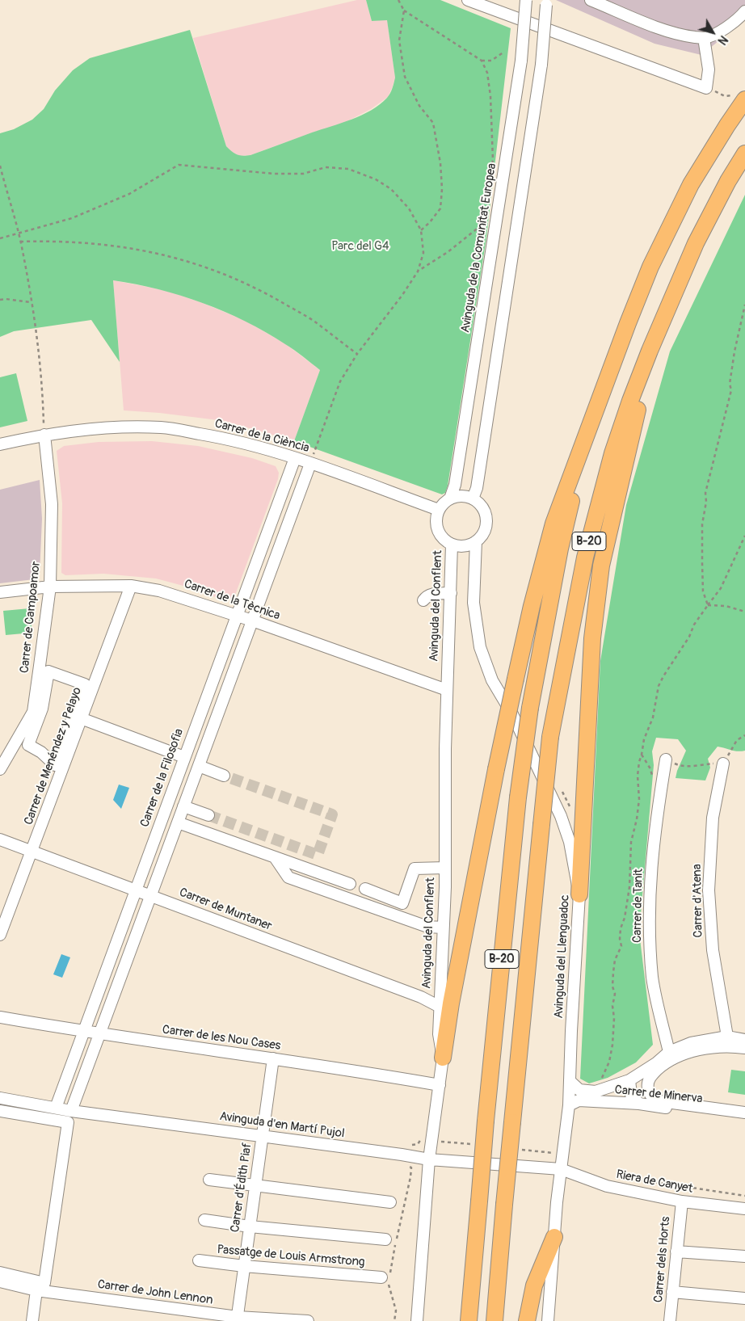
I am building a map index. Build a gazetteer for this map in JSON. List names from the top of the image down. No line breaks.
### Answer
{"streets":{"highway":["B-20"],"street":["Avinguda de la Comunitat Europea","Carrer de la Ciència","Carrer de la Tècnica","Avinguda del Conflent","Carrer de Campoamor","Carrer de Menéndez y Pelayo","Carrer de la Filosofia","Carrer d'Atena","Carrer de Tanit","Carrer de Muntaner","Avinguda del Llenguadoc","Carrer de les Nou Cases","Carrer de Minerva","Avinguda d'en Martí Pujol","Riera de Canyet","Carrer d'Édith Piaf","Passatge de Louis Armstrong","Carrer dels Horts","Carrer de John Lennon"]},"crossings":[["Avinguda de la Comunitat Europea","Carrer de la Ciència"],["Avinguda de la Comunitat Europea","Avinguda del Conflent"],["Avinguda de la Comunitat Europea","Avinguda del Llenguadoc"],["Carrer de la Ciència","Avinguda del Conflent"],["Carrer de la Ciència","Carrer de Campoamor"],["Carrer de la Ciència","Carrer de la Filosofia"],["Carrer de la Ciència","Avinguda del Llenguadoc"],["Carrer de la Tècnica","Avinguda del Conflent"],["Carrer de la Tècnica","Carrer de Campoamor"],["Carrer de la Tècnica","Carrer de Menéndez y Pelayo"],["Carrer de la Tècnica","Carrer de la Filosofia"],["Avinguda del Conflent","Carrer de Muntaner"],["Avinguda del Conflent","Avinguda del Llenguadoc"],["Avinguda del Conflent","Carrer de les Nou Cases"],["Avinguda del Conflent","Avinguda d'en Martí Pujol"],["Carrer de Menéndez y Pelayo","Carrer de Muntaner"],["Carrer de la Filosofia","Carrer de Muntaner"],["Carrer de la Filosofia","Carrer de les Nou Cases"],["Carrer de la Filosofia","Avinguda d'en Martí Pujol"],["Avinguda del Llenguadoc","Carrer de Minerva"],["Avinguda del Llenguadoc","Avinguda d'en Martí Pujol"],["Avinguda del Llenguadoc","Riera de Canyet"],["Carrer de les Nou Cases","Carrer d'Édith Piaf"],["Avinguda d'en Martí Pujol","Riera de Canyet"],["Avinguda d'en Martí Pujol","Carrer d'Édith Piaf"],["Riera de Canyet","Carrer dels Horts"],["Carrer d'Édith Piaf","Passatge de Louis Armstrong"],["Carrer d'Édith Piaf","Carrer de John Lennon"]],"parks":["Parc del G4"],"north":"bottom right"}
